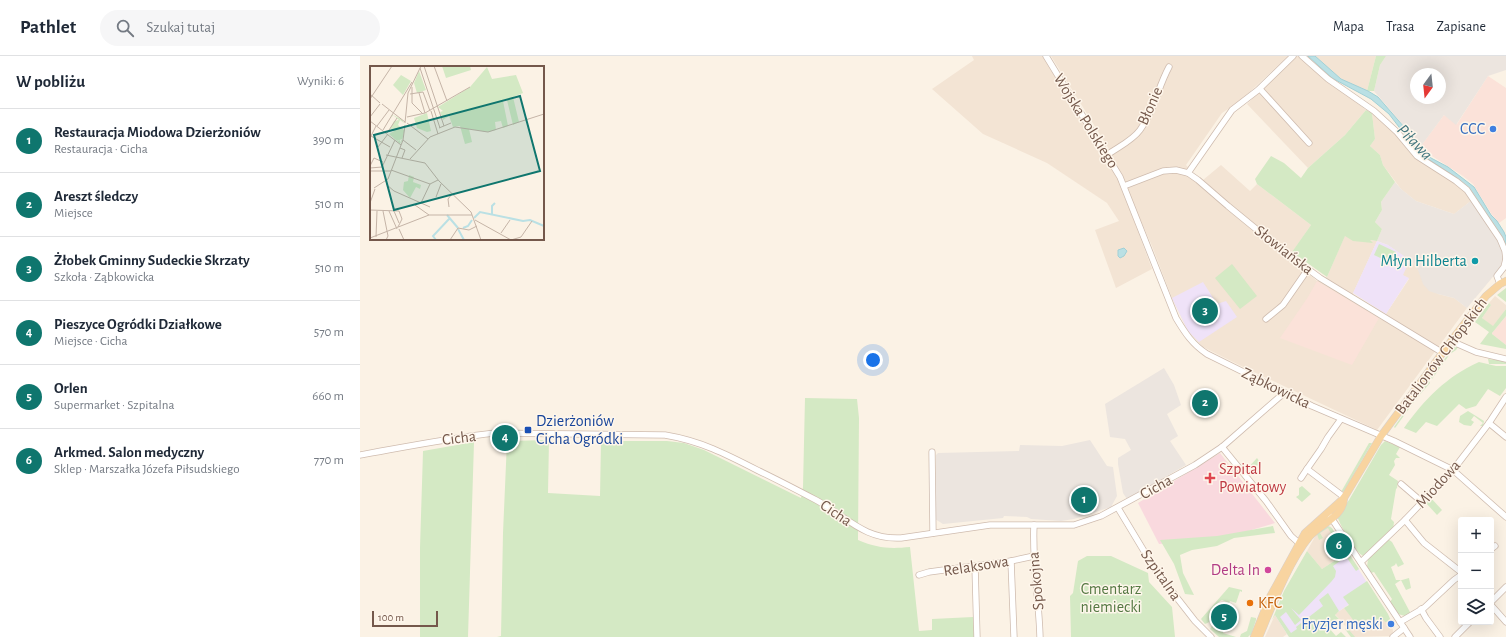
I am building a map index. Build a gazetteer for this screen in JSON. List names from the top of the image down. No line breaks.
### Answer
{"streets":{"main road":["Batalionów Chłopskich"],"street":["Błonie","Wojska Polskiego","Słowiańska","Ząbkowicka","Cicha","Miodowa","Relaksowa","Szpitalna","Spokojna"]},"crossings":[["Błonie","Wojska Polskiego"],["Wojska Polskiego","Ząbkowicka"],["Słowiańska","Batalionów Chłopskich"],["Batalionów Chłopskich","Ząbkowicka"],["Ząbkowicka","Cicha"],["Ząbkowicka","Miodowa"],["Cicha","Szpitalna"],["Cicha","Spokojna"],["Relaksowa","Spokojna"]],"water":["Piława"],"parks":["Cmentarz niemiecki"],"places":{"other":["CCC","Młyn Hilberta","Delta In","KFC","Fryzjer męski"],"transit":["Dzierżoniów Cicha Ogródki"],"health":["Szpital Powiatowy"]},"scale_bar":"100 m","north":"bottom","page":{"header":"Pathlet","search":"Szukaj tutaj","nav":["Mapa","Trasa","Zapisane"],"heading":["W pobliżu","Wyniki: 6"],"list":[{"mark":"1","name":"Restauracja Miodowa Dzierżoniów","note":"Restauracja · Cicha","value":"390 m"},{"mark":"2","name":"Areszt śledczy","note":"Miejsce","value":"510 m"},{"mark":"3","name":"Żłobek Gminny Sudeckie Skrzaty","note":"Szkoła · Ząbkowicka","value":"510 m"},{"mark":"4","name":"Pieszyce Ogródki Działkowe","note":"Miejsce · Cicha","value":"570 m"},{"mark":"5","name":"Orlen","note":"Supermarket · Szpitalna","value":"660 m"},{"mark":"6","name":"Arkmed. Salon medyczny","note":"Sklep · Marszałka Józefa Piłsudskiego","value":"770 m"}],"pins":["3","2","4","1","6","5"],"map_buttons":["+","−"],"scale":"100 m"}}
